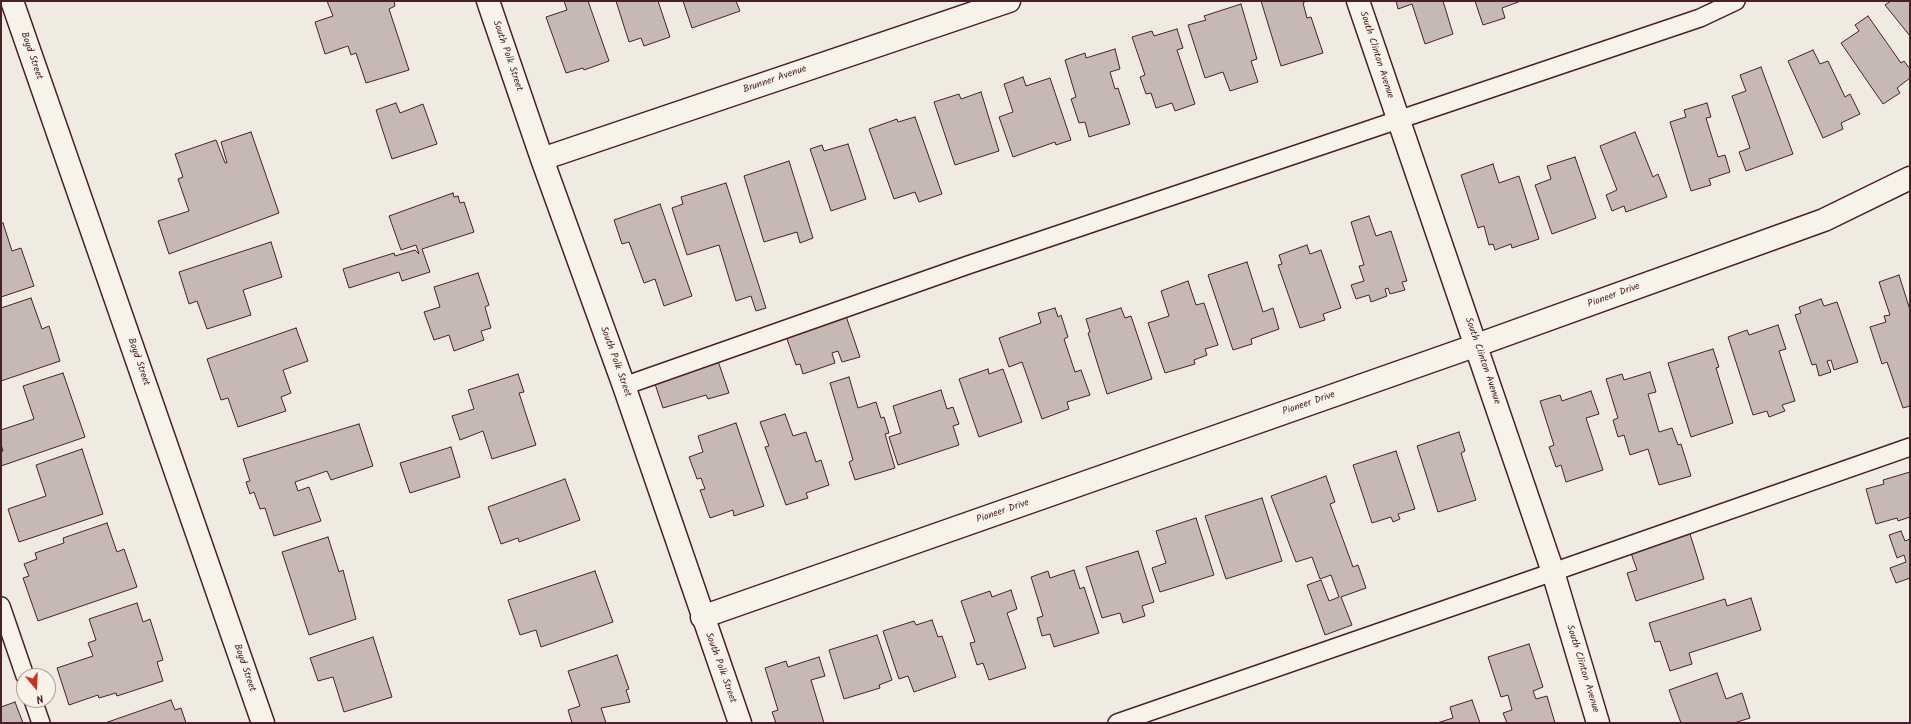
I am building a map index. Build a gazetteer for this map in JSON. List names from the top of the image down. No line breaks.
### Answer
{"streets":{"street":["South Clinton Avenue","Boyd Street","South Polk Street","Brunner Avenue","Pioneer Drive"]},"crossings":[["South Clinton Avenue","Pioneer Drive"],["South Polk Street","Brunner Avenue"],["South Polk Street","Pioneer Drive"]],"north":"bottom"}
